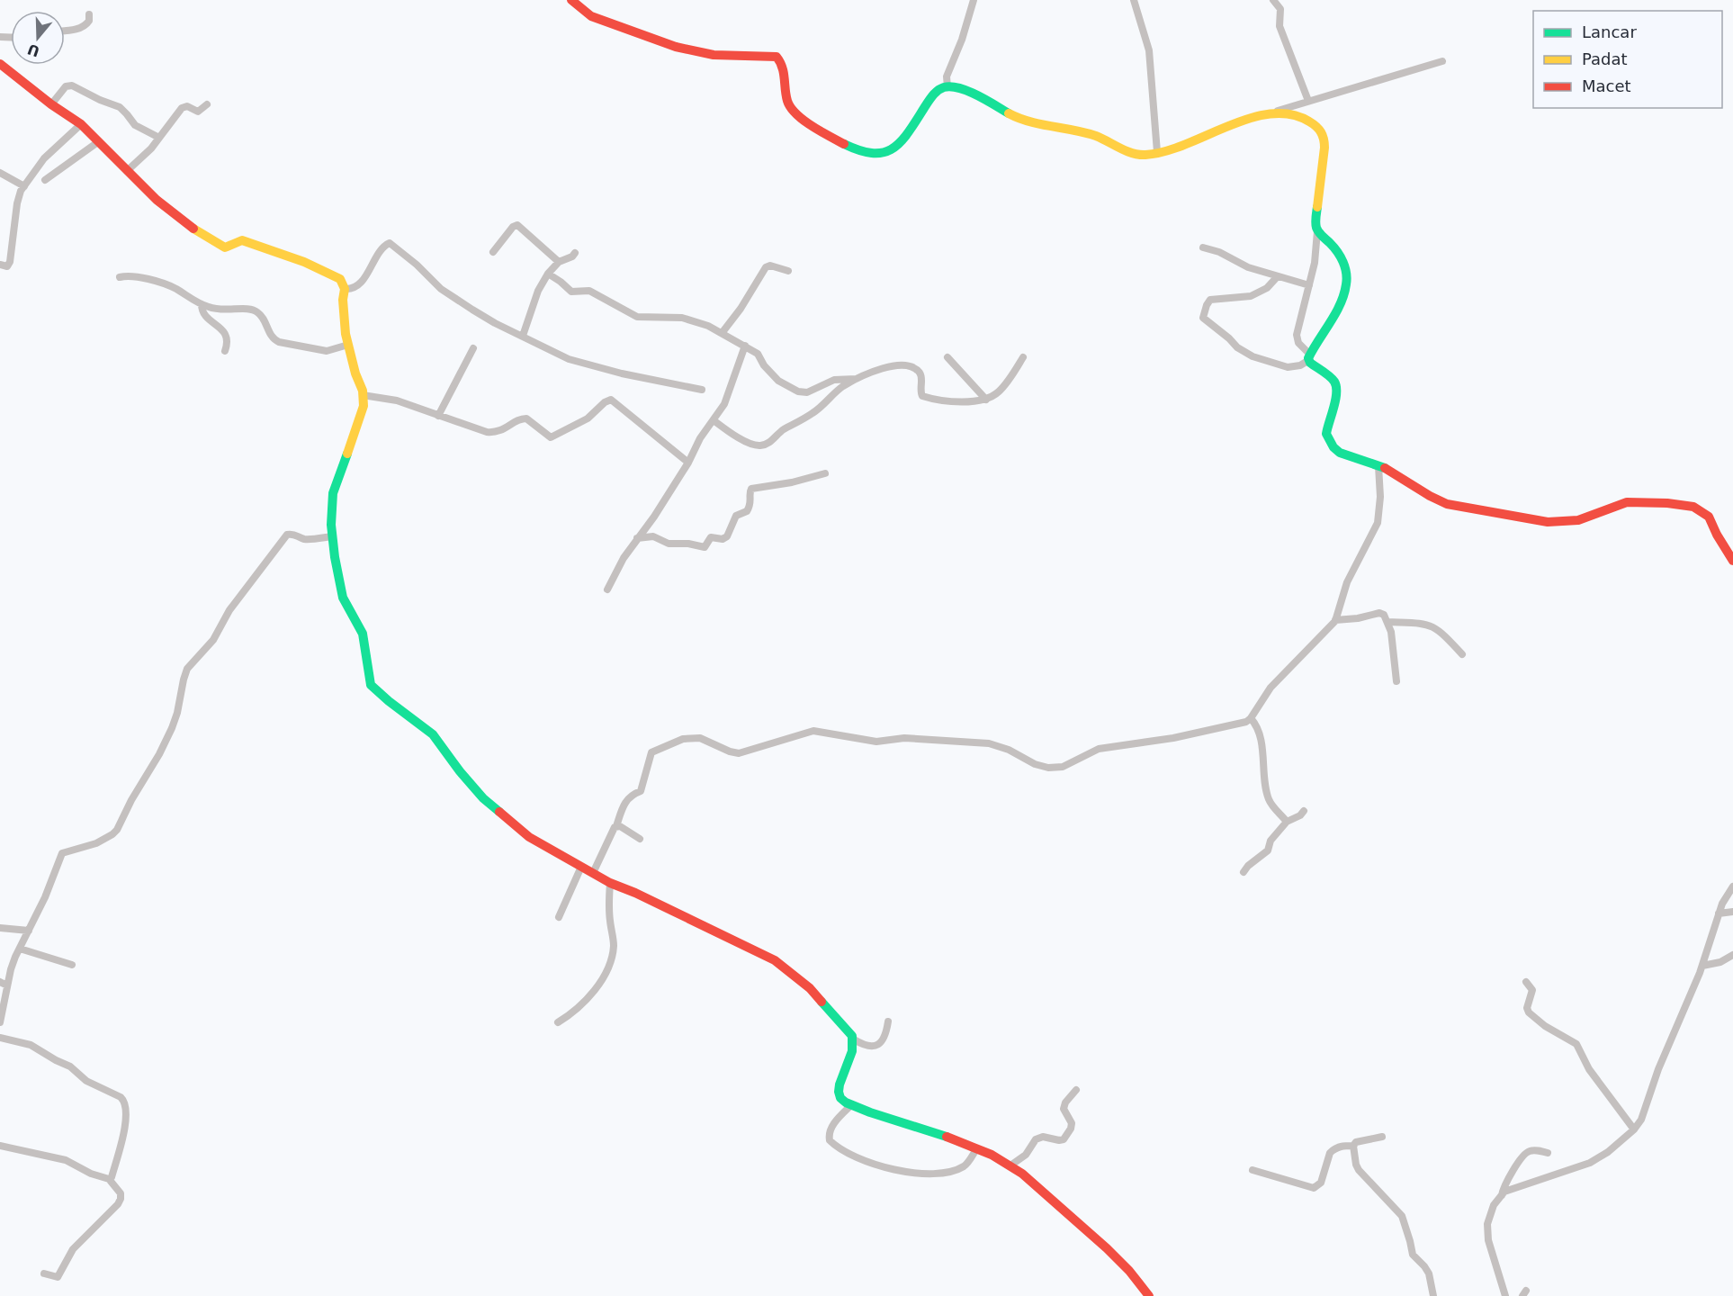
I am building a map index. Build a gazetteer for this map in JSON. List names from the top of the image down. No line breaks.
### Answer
{"legend":["Lancar","Padat","Macet"],"north":"bottom"}
